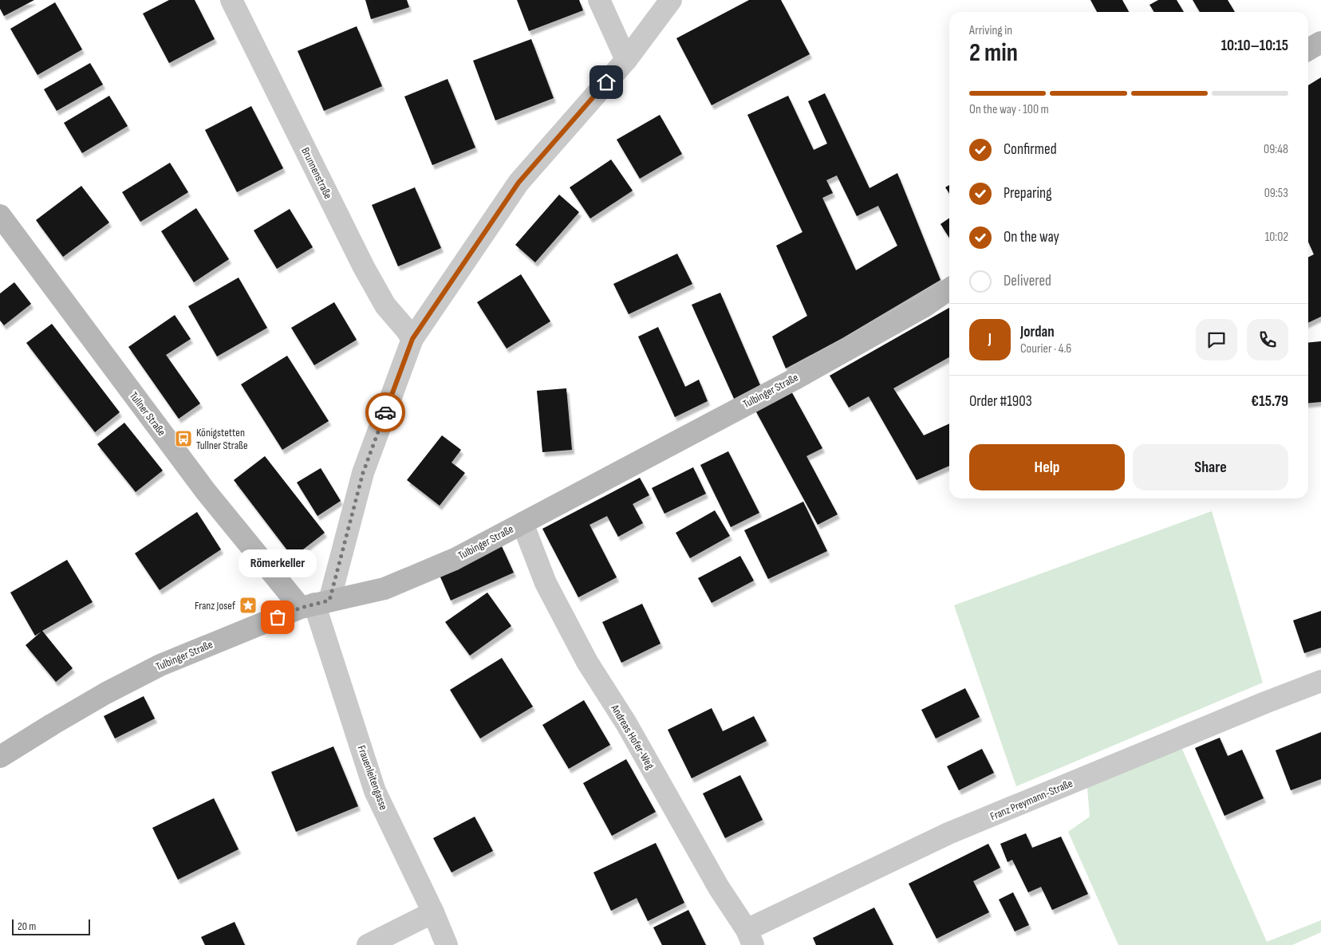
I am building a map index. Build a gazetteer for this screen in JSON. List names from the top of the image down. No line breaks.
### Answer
{"streets":{"main road":["Tulbinger Straße","Tullner Straße"],"street":["Brunnenstraße","Andreas Hofer-Weg","Frauenleitengasse","Franz Preymann-Straße"]},"crossings":[["Tulbinger Straße","Tullner Straße"],["Tulbinger Straße","Andreas Hofer-Weg"],["Tulbinger Straße","Frauenleitengasse"],["Tullner Straße","Frauenleitengasse"],["Andreas Hofer-Weg","Franz Preymann-Straße"]],"places":{"bus stop":["Königstetten Tullner Straße"],"place":["Franz Josef"],"other":["Römerkeller"]},"scale_bar":"20 m","page":{"heading":["2 min","Arriving in","10:10–10:15"],"panel":["Jordan","Courier · 4.6","Order #1903","€15.79"],"bar":"On the way · 100 m","list":[["Confirmed","09:48"],["Preparing","09:53"],["On the way","10:02"],"Delivered"],"round":"J","buttons":["Help","Share"],"bubble":"Römerkeller","scale":"20 m"}}
